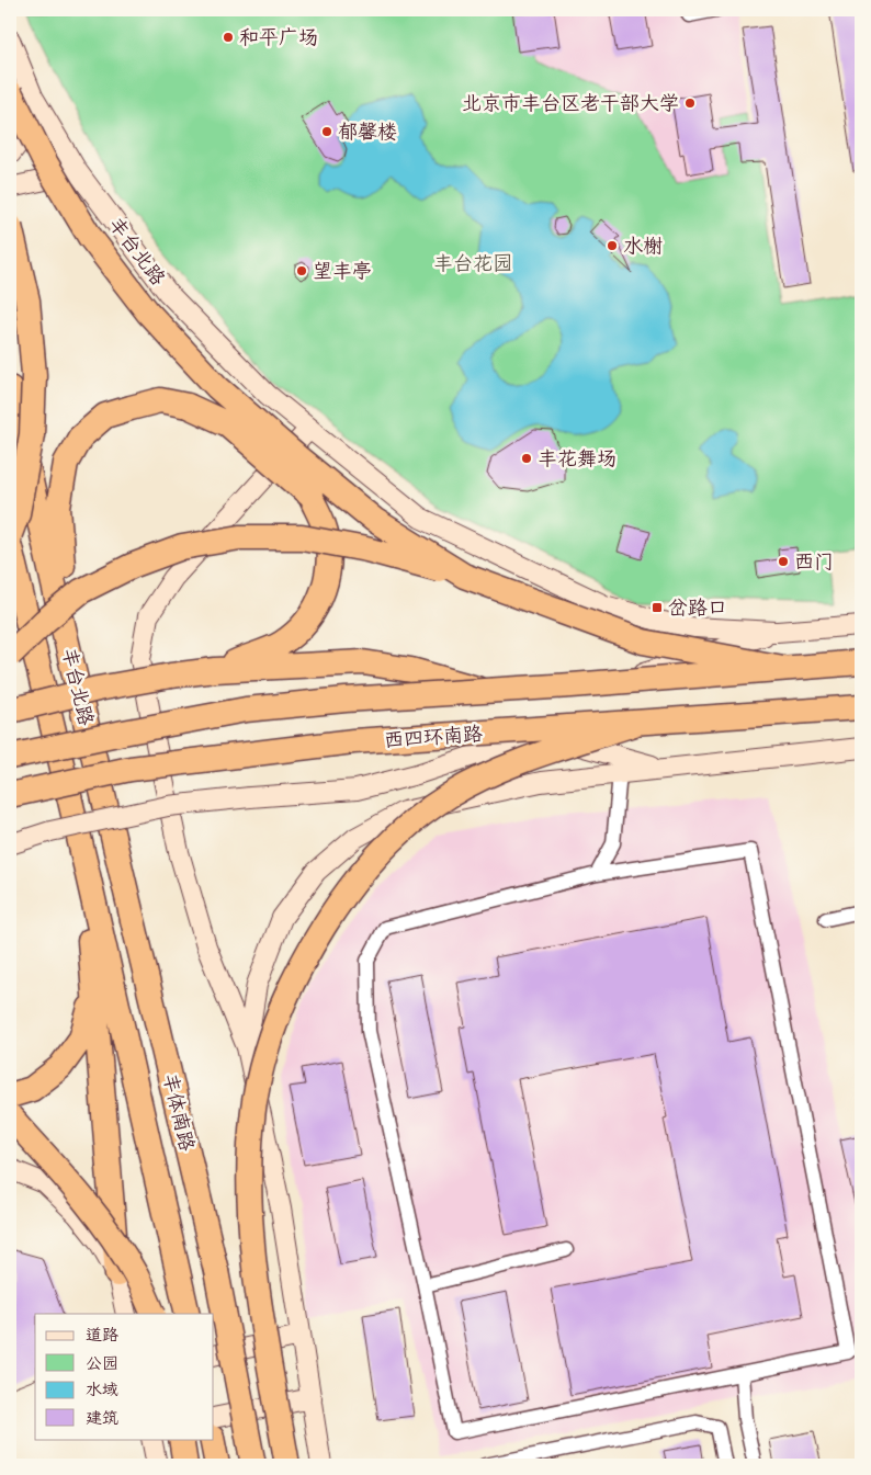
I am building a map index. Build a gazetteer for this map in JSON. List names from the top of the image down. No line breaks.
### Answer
{"streets":{"highway":["丰台北路","西四环南路","丰体南路"]},"crossings":[["丰台北路","丰体南路"]],"parks":["丰台花园"],"places":{"other":["和平广场","北京市丰台区老干部大学","郁馨楼","水榭","望丰亭","丰花舞场","西门"],"transit":["岔路口"]},"legend":["道路","公园","水域","建筑"]}
